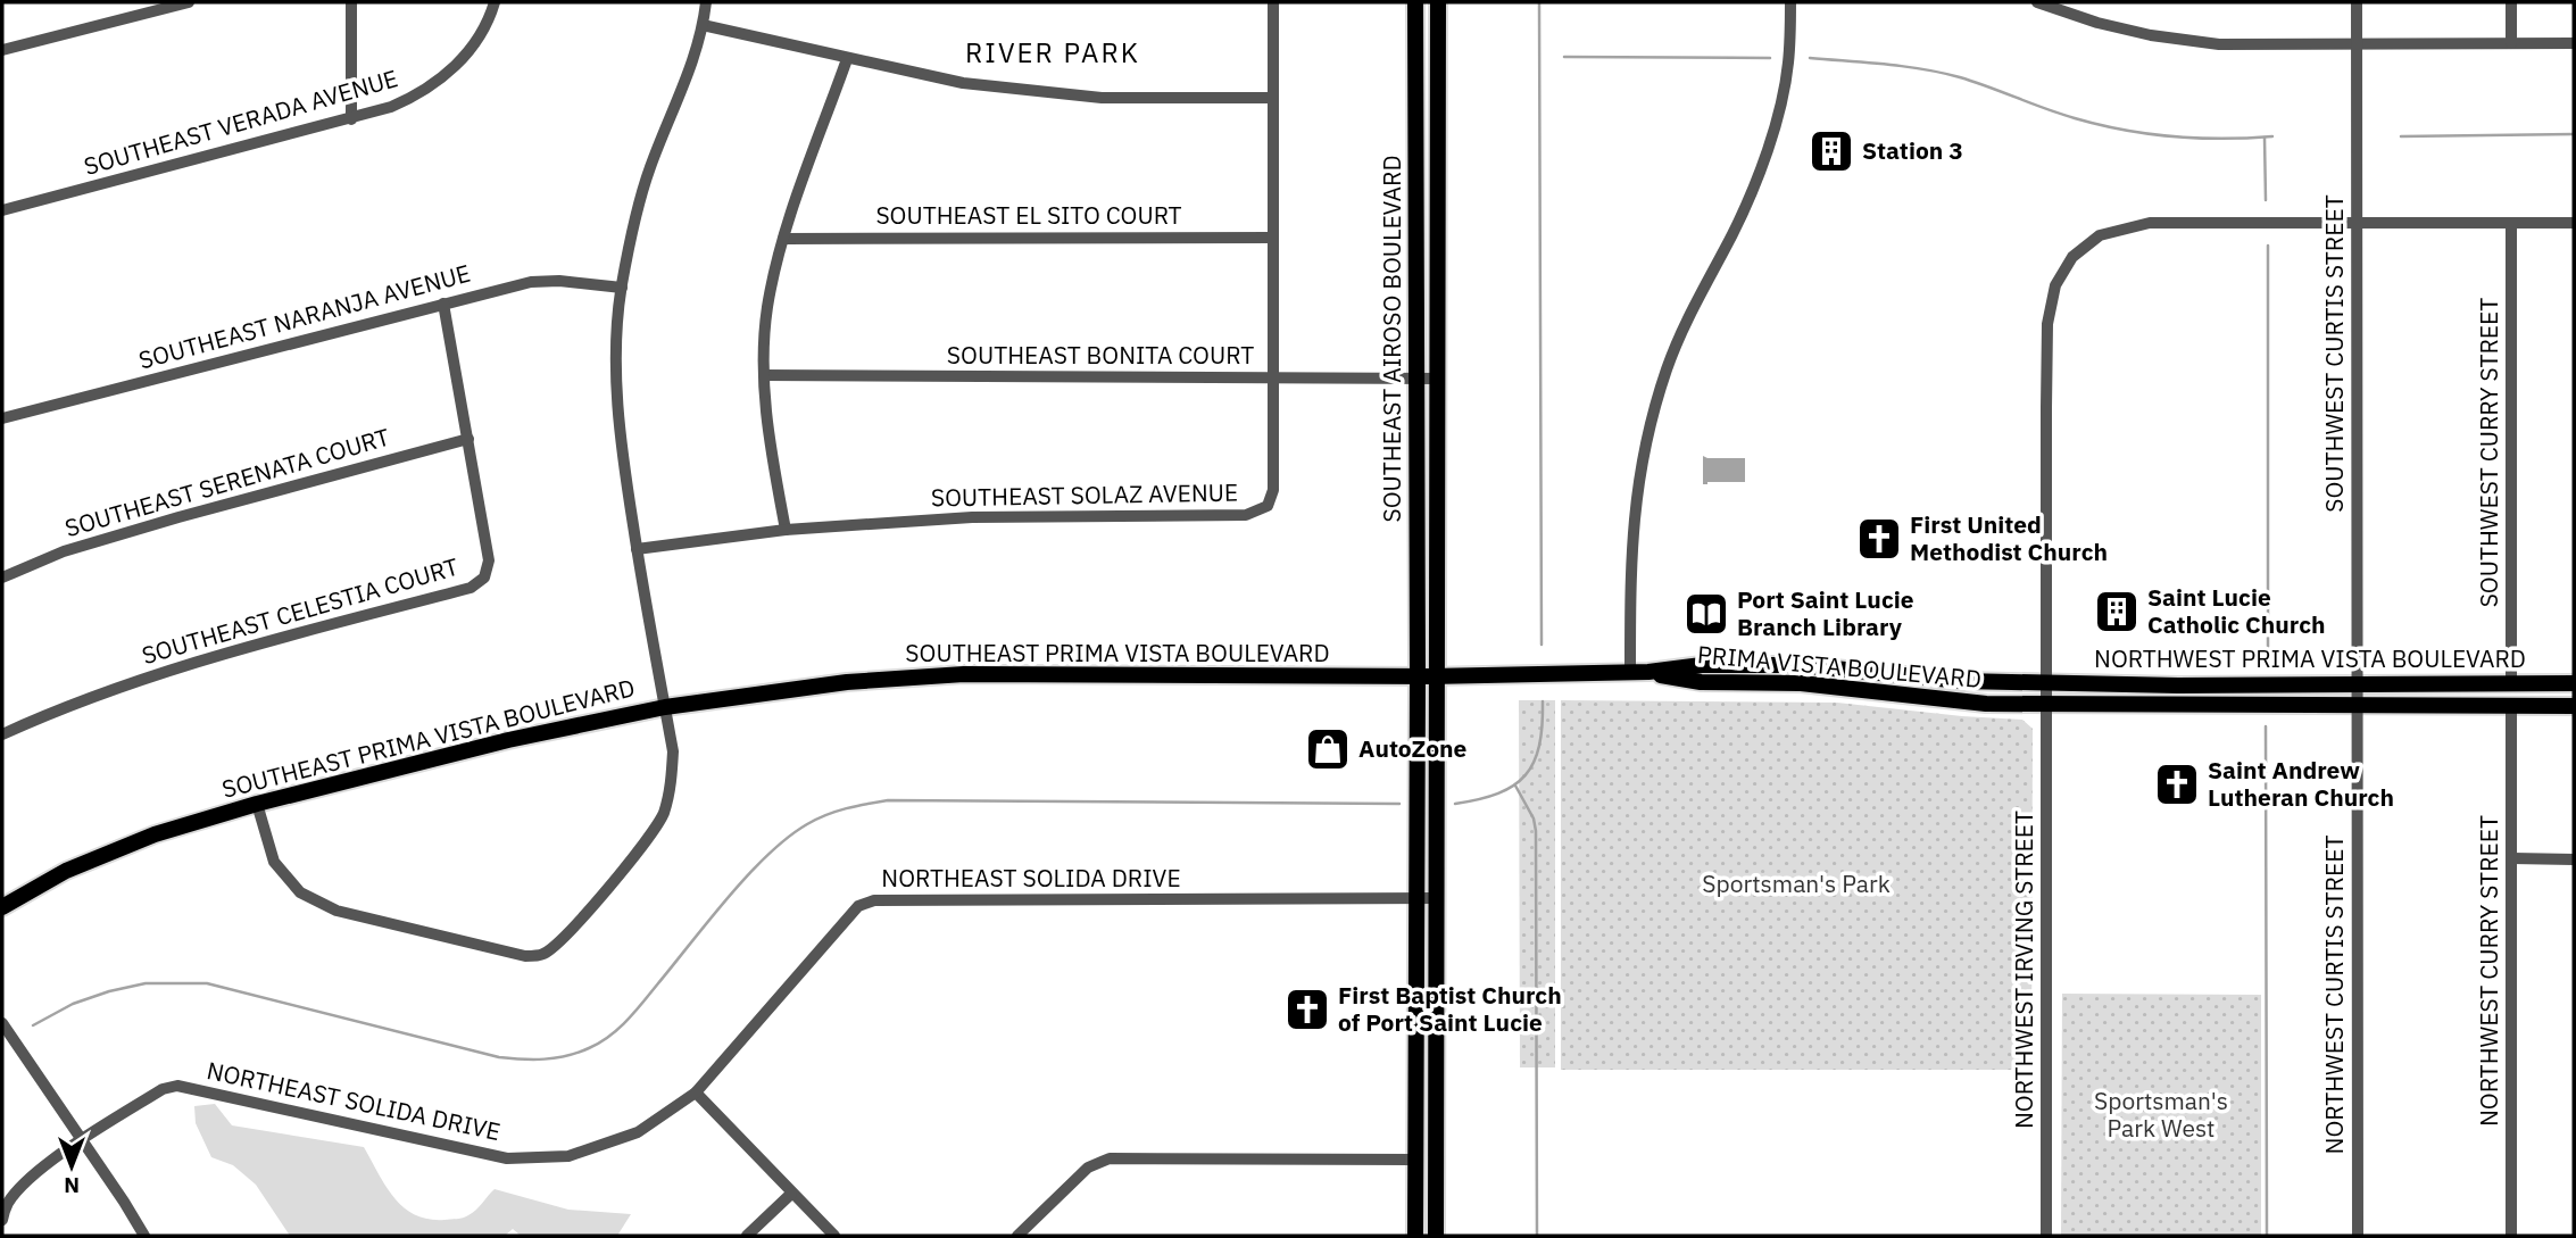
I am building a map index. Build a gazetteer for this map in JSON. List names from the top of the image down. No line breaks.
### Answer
{"streets":{"main road":["SOUTHEAST AIROSO BOULEVARD","SOUTHEAST PRIMA VISTA BOULEVARD","NORTHWEST PRIMA VISTA BOULEVARD","PRIMA VISTA BOULEVARD"],"street":["SOUTHEAST VERADA AVENUE","SOUTHEAST EL SITO COURT","SOUTHEAST NARANJA AVENUE","SOUTHWEST CURTIS STREET","SOUTHEAST BONITA COURT","SOUTHWEST CURRY STREET","SOUTHEAST SERENATA COURT","SOUTHEAST SOLAZ AVENUE","SOUTHEAST CELESTIA COURT","NORTHEAST SOLIDA DRIVE","NORTHWEST IRVING STREET","NORTHWEST CURRY STREET","NORTHWEST CURTIS STREET"]},"crossings":[["SOUTHEAST EL SITO COURT","SOUTHEAST SOLAZ AVENUE"],["SOUTHEAST NARANJA AVENUE","SOUTHEAST CELESTIA COURT"],["SOUTHEAST AIROSO BOULEVARD","SOUTHEAST BONITA COURT"],["SOUTHEAST AIROSO BOULEVARD","SOUTHEAST PRIMA VISTA BOULEVARD"],["SOUTHEAST AIROSO BOULEVARD","NORTHEAST SOLIDA DRIVE"],["SOUTHWEST CURTIS STREET","NORTHWEST PRIMA VISTA BOULEVARD"],["SOUTHWEST CURTIS STREET","NORTHWEST IRVING STREET"],["SOUTHWEST CURTIS STREET","NORTHWEST CURTIS STREET"],["SOUTHEAST BONITA COURT","SOUTHEAST SOLAZ AVENUE"],["SOUTHWEST CURRY STREET","NORTHWEST PRIMA VISTA BOULEVARD"],["SOUTHEAST SERENATA COURT","SOUTHEAST CELESTIA COURT"],["SOUTHEAST PRIMA VISTA BOULEVARD","PRIMA VISTA BOULEVARD"],["NORTHWEST PRIMA VISTA BOULEVARD","PRIMA VISTA BOULEVARD"],["NORTHWEST PRIMA VISTA BOULEVARD","NORTHWEST IRVING STREET"],["NORTHWEST PRIMA VISTA BOULEVARD","NORTHWEST CURRY STREET"],["NORTHWEST PRIMA VISTA BOULEVARD","NORTHWEST CURTIS STREET"],["PRIMA VISTA BOULEVARD","NORTHWEST IRVING STREET"]],"districts":["RIVER PARK"],"parks":["Sportsman's Park","Sportsman's Park West"],"places":{"building":["Station 3","Saint Lucie Catholic Church"],"church":["First United Methodist Church","Saint Andrew Lutheran Church","First Baptist Church of Port Saint Lucie"],"library":["Port Saint Lucie Branch Library"],"shop":["AutoZone"]},"north":"bottom"}
